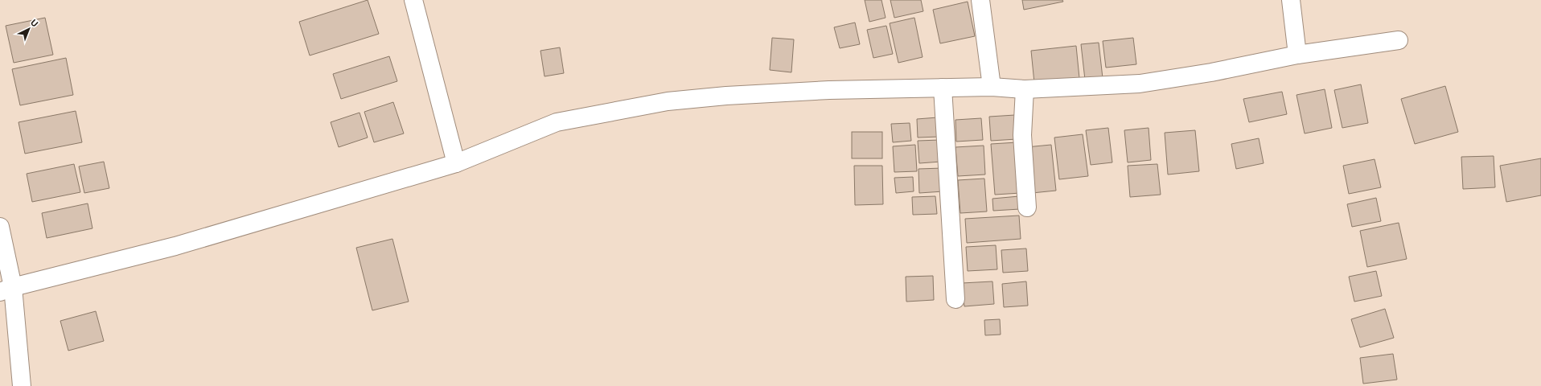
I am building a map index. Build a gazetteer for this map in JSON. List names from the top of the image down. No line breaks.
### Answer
{"north":"top right"}
